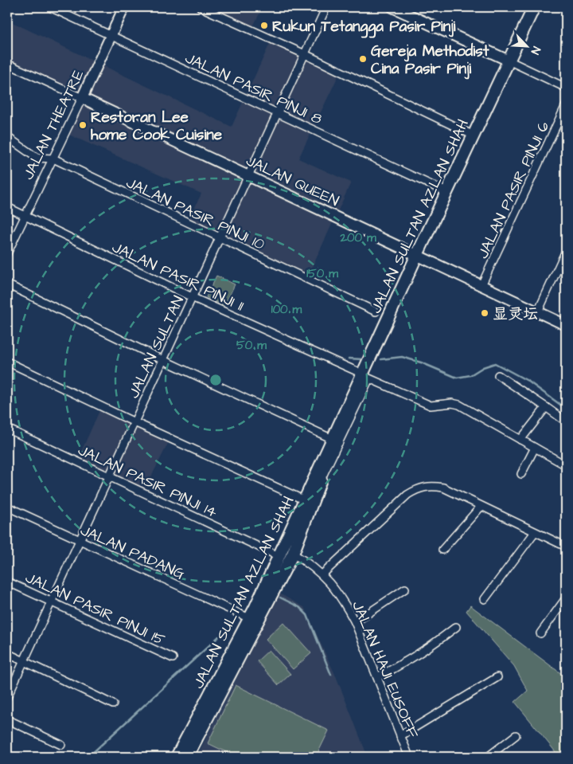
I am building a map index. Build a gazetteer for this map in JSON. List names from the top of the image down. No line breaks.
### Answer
{"streets":{"main road":["JALAN THEATRE","JALAN QUEEN","JALAN SULTAN AZLAN SHAH"],"street":["JALAN PASIR PINJI 8","JALAN PASIR PINJI 6","JALAN PASIR PINJI 10","JALAN PASIR PINJI 11","JALAN SULTAN","JALAN PASIR PINJI 14","JALAN PADANG","JALAN PASIR PINJI 15","JALAN HAJI EUSOFF"]},"crossings":[["JALAN PASIR PINJI 8","JALAN THEATRE"],["JALAN PASIR PINJI 8","JALAN SULTAN AZLAN SHAH"],["JALAN PASIR PINJI 8","JALAN SULTAN"],["JALAN THEATRE","JALAN QUEEN"],["JALAN THEATRE","JALAN PASIR PINJI 10"],["JALAN THEATRE","JALAN PASIR PINJI 11"],["JALAN QUEEN","JALAN PASIR PINJI 6"],["JALAN QUEEN","JALAN SULTAN AZLAN SHAH"],["JALAN QUEEN","JALAN SULTAN"],["JALAN PASIR PINJI 10","JALAN SULTAN"],["JALAN SULTAN AZLAN SHAH","JALAN PASIR PINJI 11"],["JALAN SULTAN AZLAN SHAH","JALAN PASIR PINJI 14"],["JALAN SULTAN AZLAN SHAH","JALAN PADANG"],["JALAN SULTAN AZLAN SHAH","JALAN HAJI EUSOFF"],["JALAN PASIR PINJI 11","JALAN SULTAN"],["JALAN SULTAN","JALAN PASIR PINJI 14"],["JALAN SULTAN","JALAN PADANG"],["JALAN SULTAN","JALAN PASIR PINJI 15"]],"places":["Rukun Tetangga Pasir Pinji","Gereja Methodist Cina Pasir Pinji","Restoran Lee home Cook Cuisine","显灵坛"],"north":"bottom right","rings":["200 m","150 m","100 m","50 m"]}
